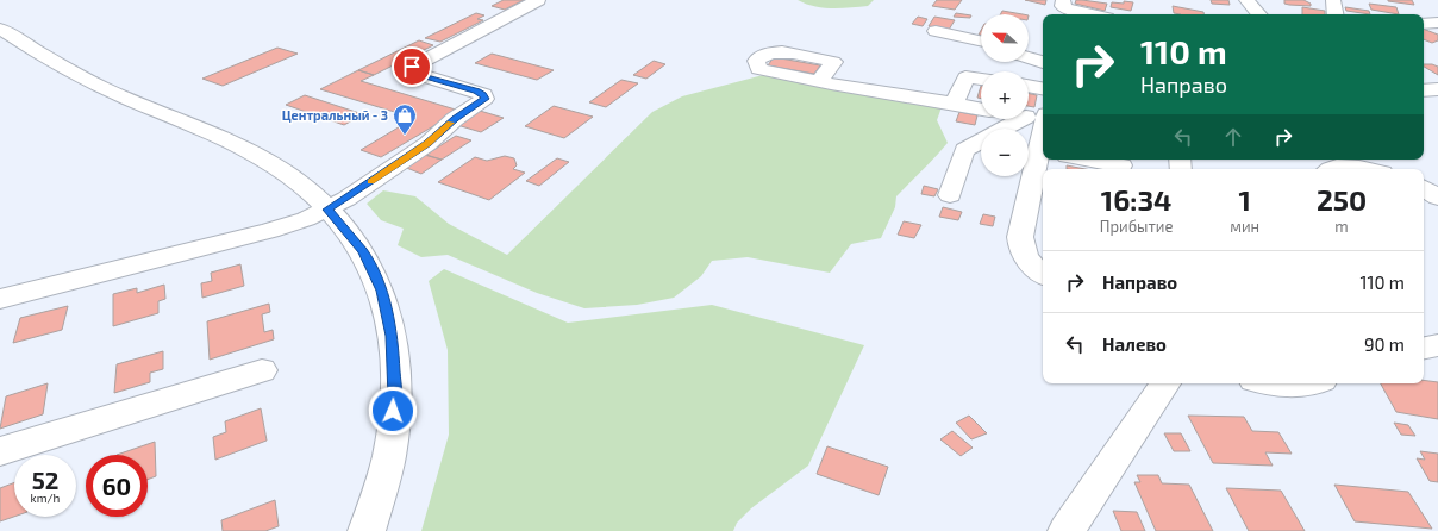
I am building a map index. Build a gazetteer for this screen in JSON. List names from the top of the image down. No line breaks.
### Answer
{"places":{"shop":["Центральный - 3"]},"north":"left","page":{"map_buttons":["+","−"],"turn":["110 m","Направо"],"eta":["16:34","Прибытие","1","мин","250","m"],"list":[{"name":"Направо","value":"110 m"},{"name":"Налево","value":"90 m"}],"speed":"52 km/h","limit":"60"}}
